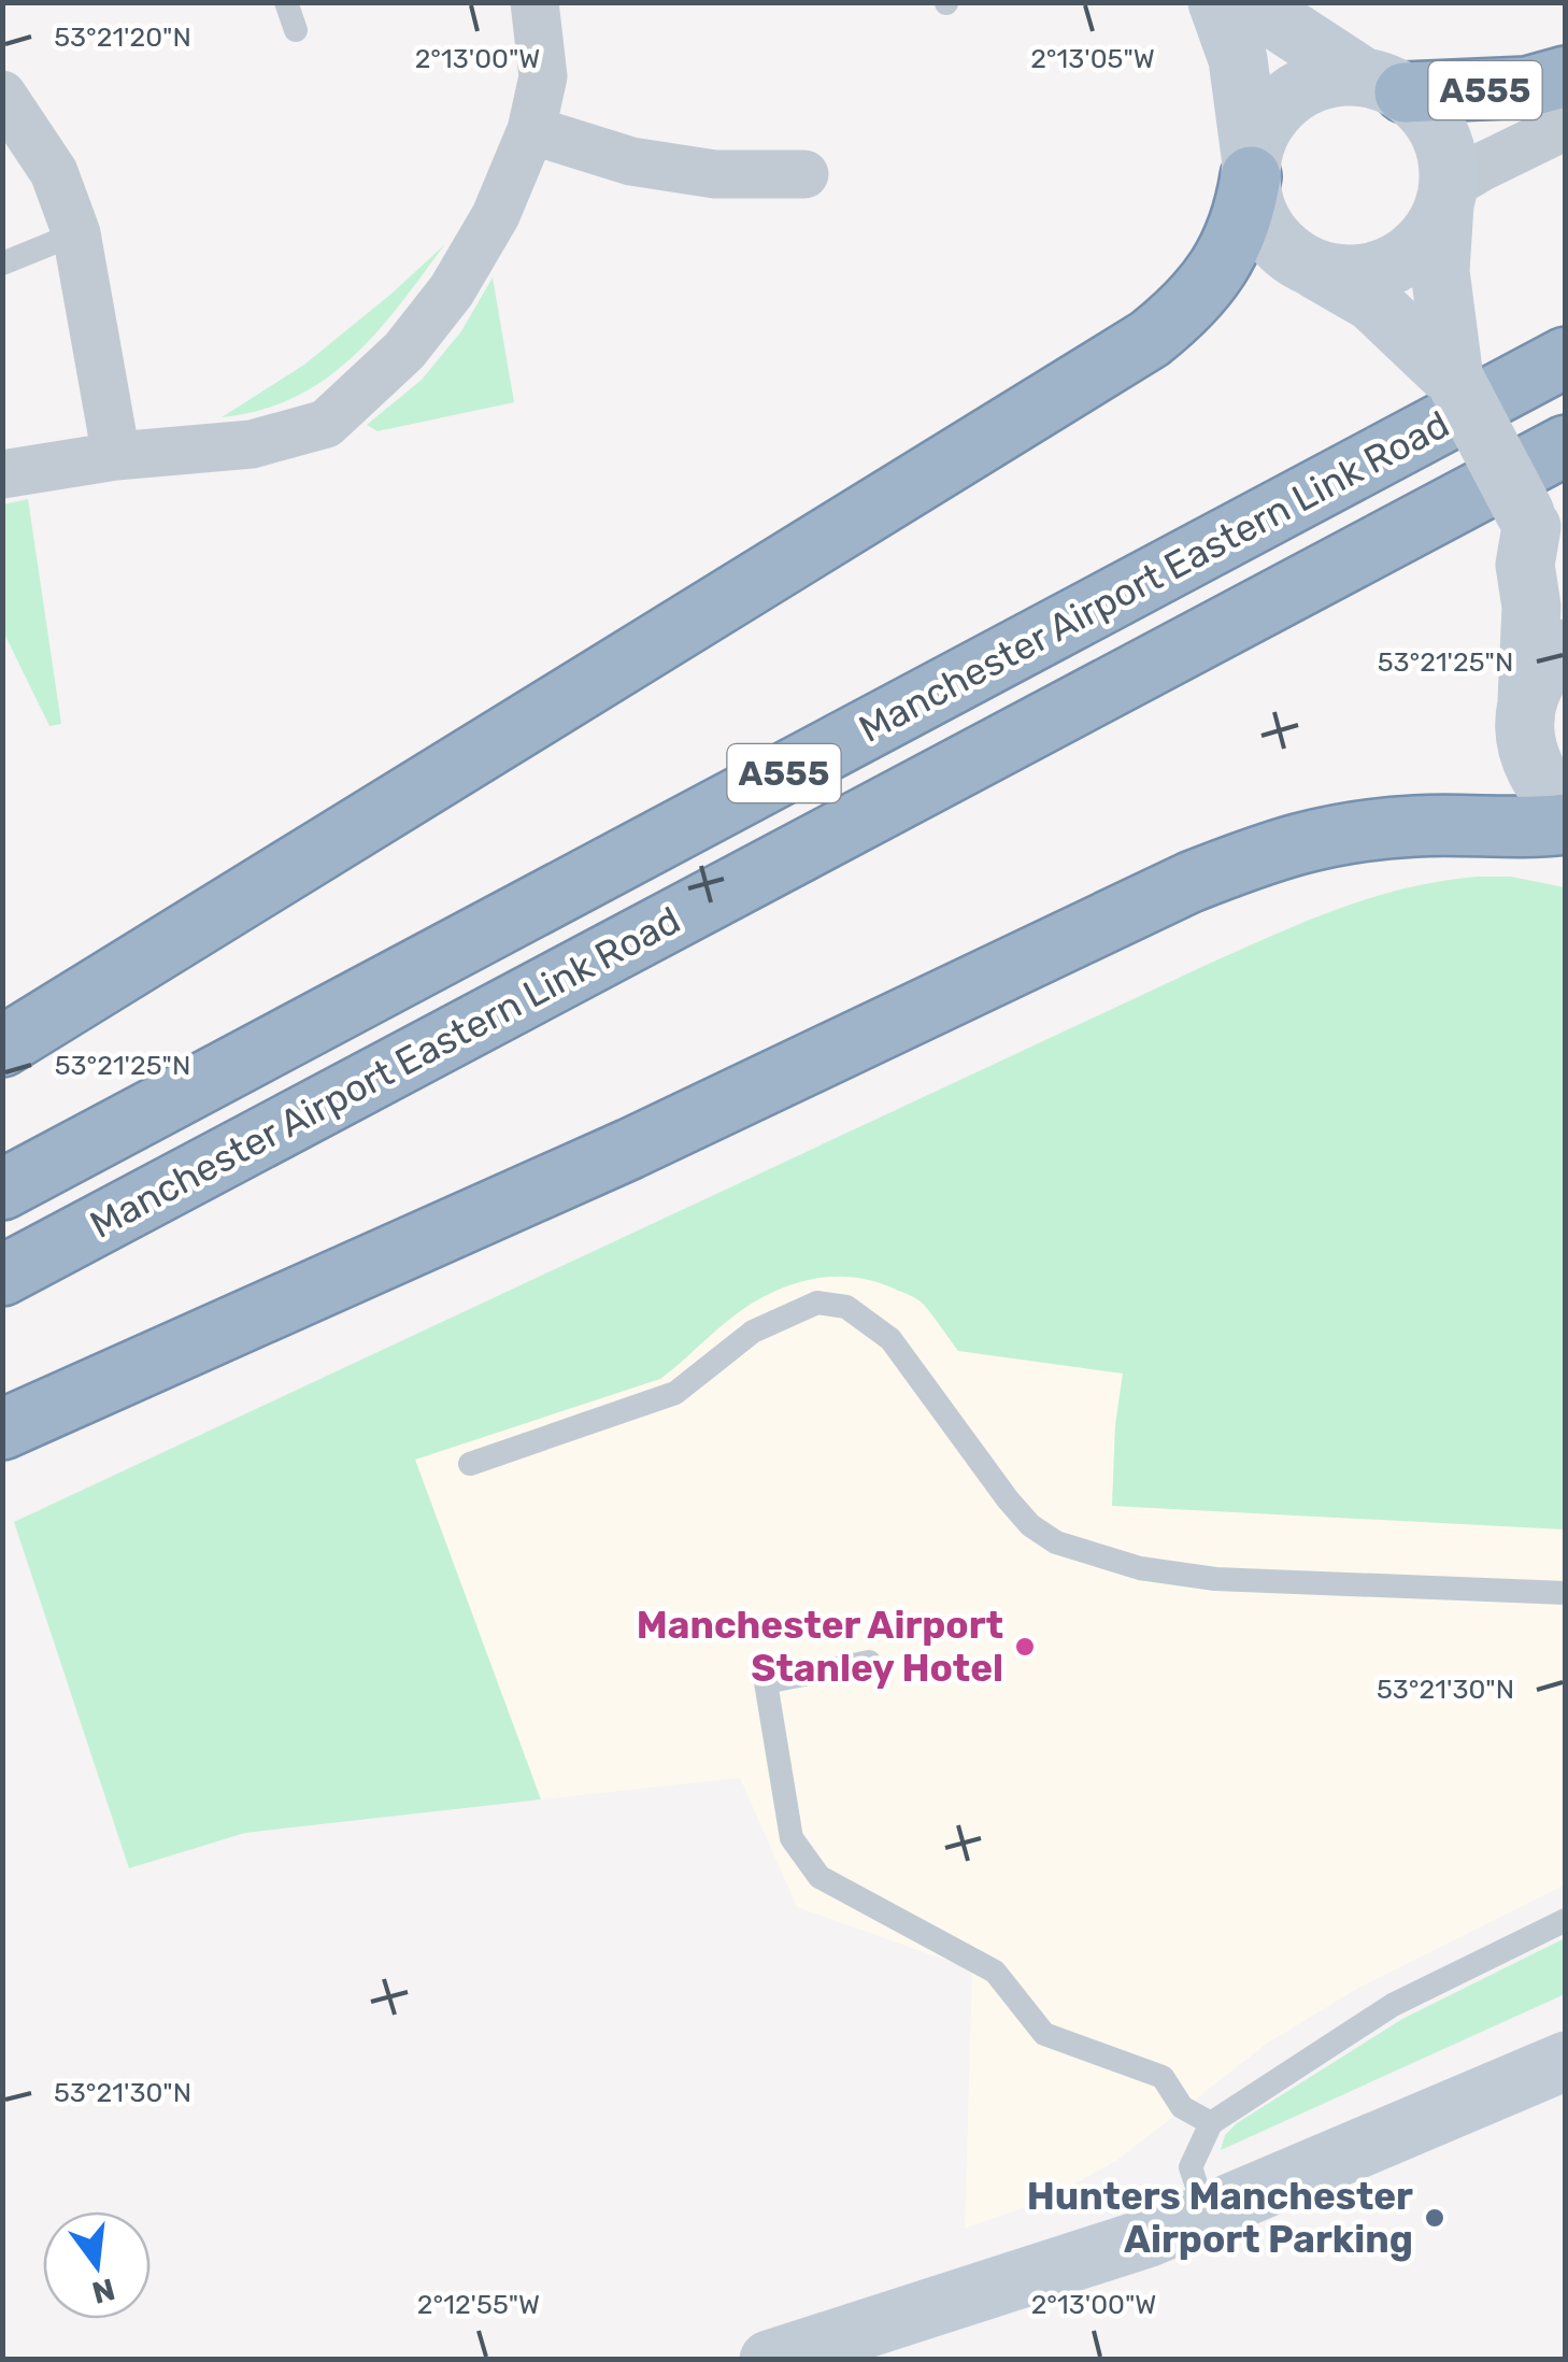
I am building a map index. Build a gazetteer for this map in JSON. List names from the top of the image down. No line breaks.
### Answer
{"streets":{"highway":["A555","Manchester Airport Eastern Link Road"]},"places":["Manchester Airport Stanley Hotel","Hunters Manchester Airport Parking"],"north":"bottom","coordinates":["53°21'20\"N","2°13'00\"W","2°13'05\"W","53°21'25\"N","53°21'30\"N","2°12'55\"W"]}
